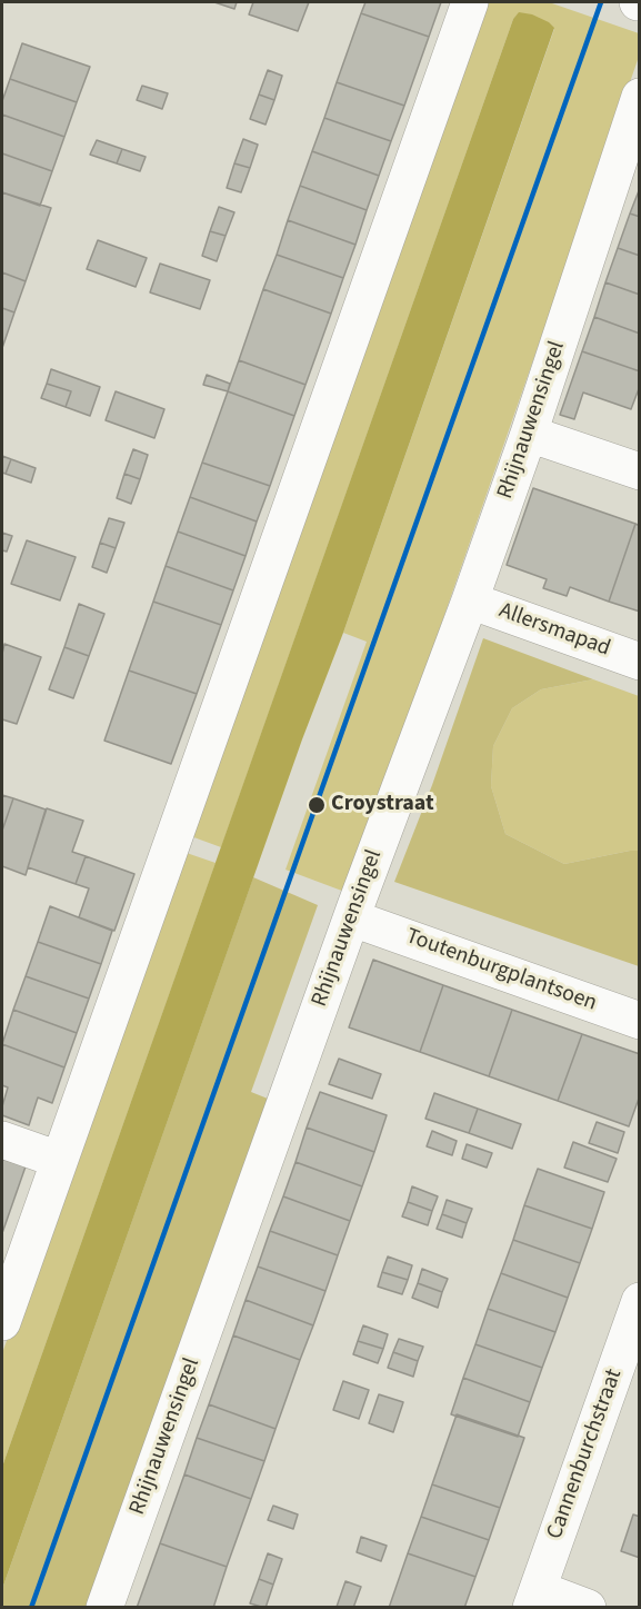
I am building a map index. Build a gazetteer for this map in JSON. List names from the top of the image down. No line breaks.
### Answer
{"streets":{"street":["Rhijnauwensingel","Allersmapad","Toutenburgplantsoen","Cannenburchstraat"]},"crossings":[["Rhijnauwensingel","Allersmapad"]],"places":["Croystraat"]}
